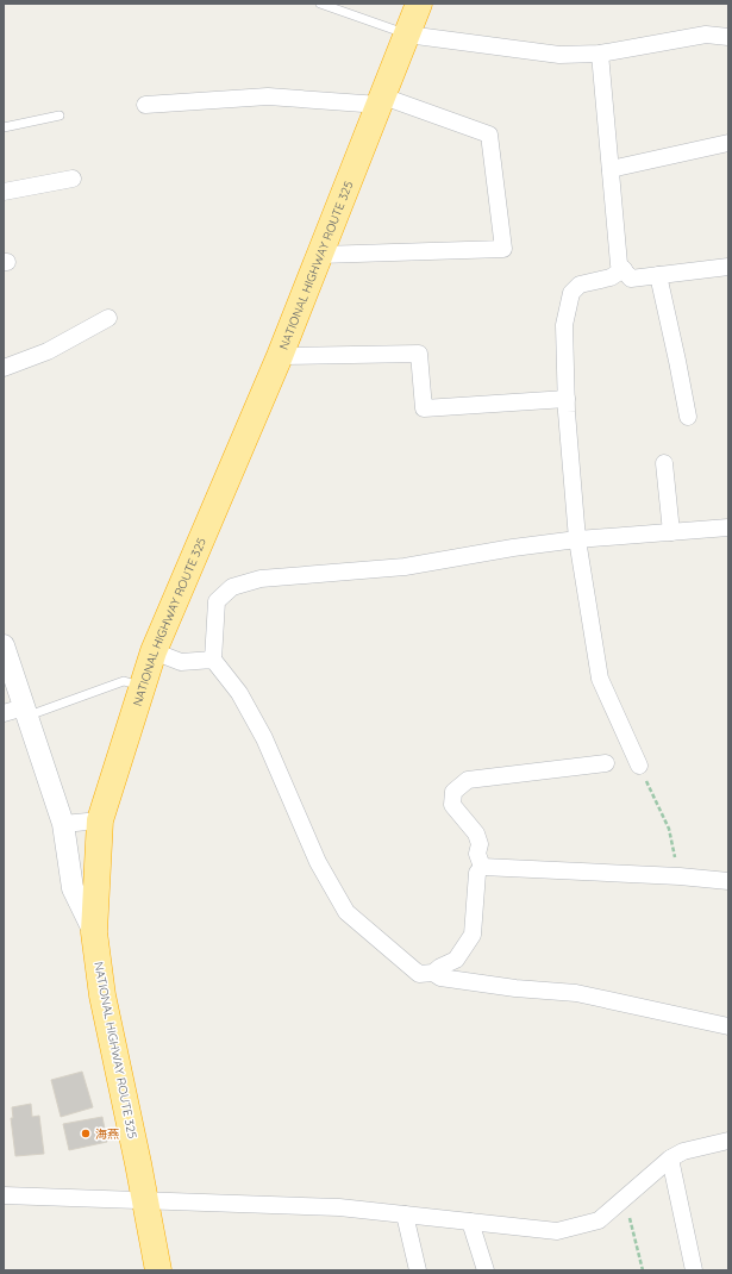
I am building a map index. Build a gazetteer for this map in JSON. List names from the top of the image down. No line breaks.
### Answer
{"streets":{"highway":["NATIONAL HIGHWAY ROUTE 325"]},"places":["海燕"]}
